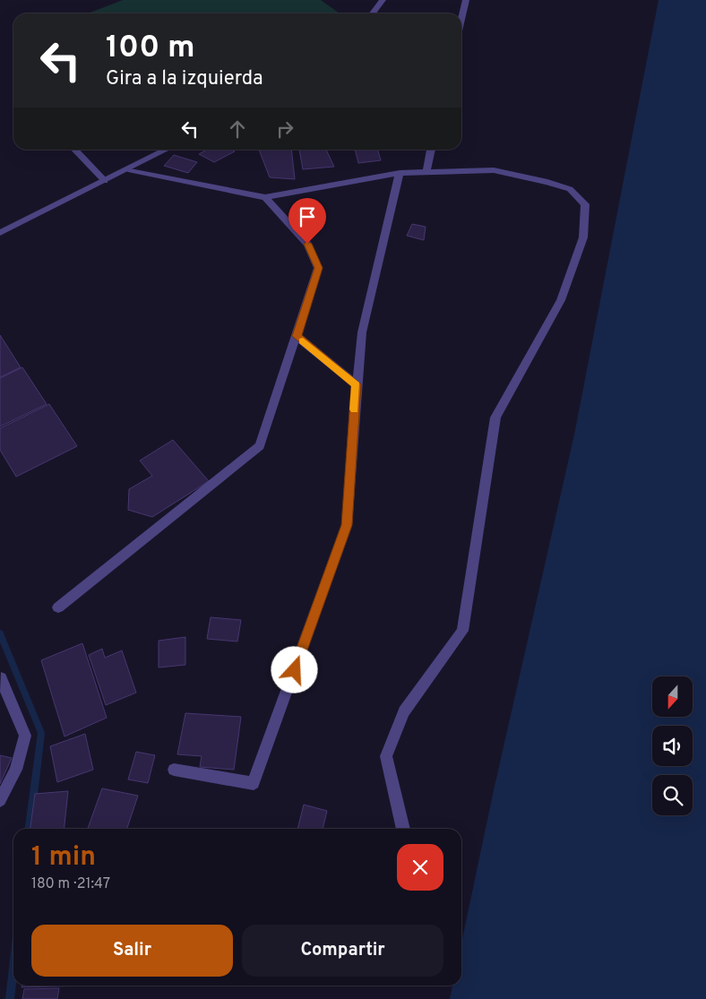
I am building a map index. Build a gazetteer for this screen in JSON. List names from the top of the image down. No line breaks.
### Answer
{"north":"bottom","page":{"turn":["100 m","Gira a la izquierda"],"heading":["1 min","180 m · 21:47"],"buttons":["Salir","Compartir"]}}
